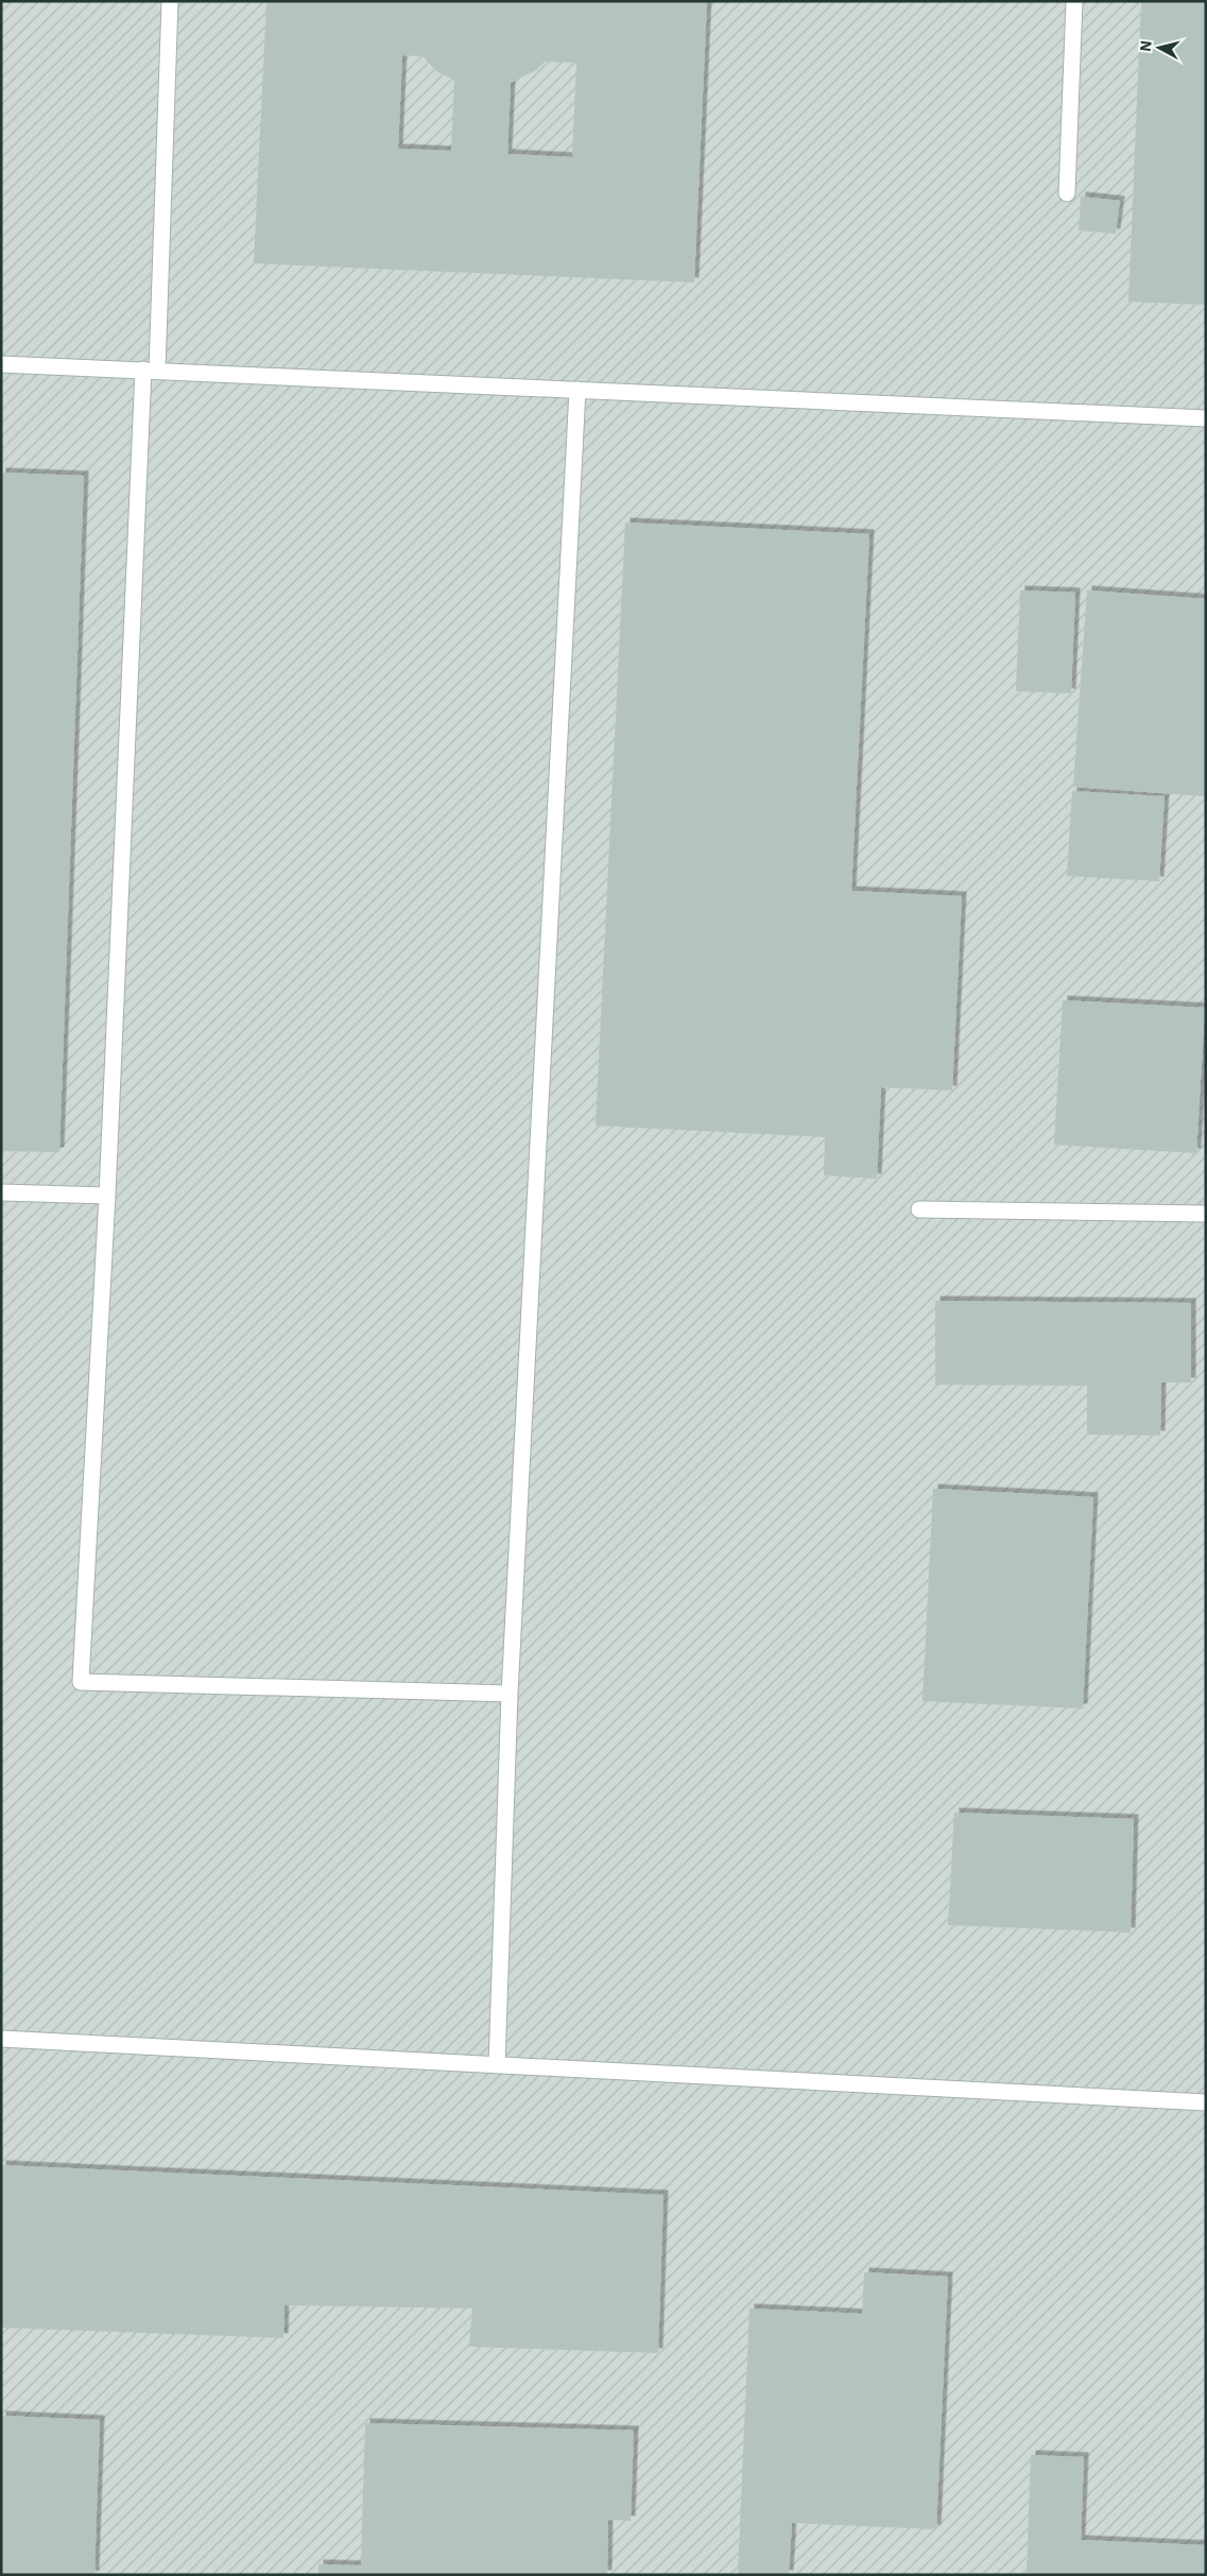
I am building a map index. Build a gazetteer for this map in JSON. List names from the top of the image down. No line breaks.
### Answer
{"north":"left"}
